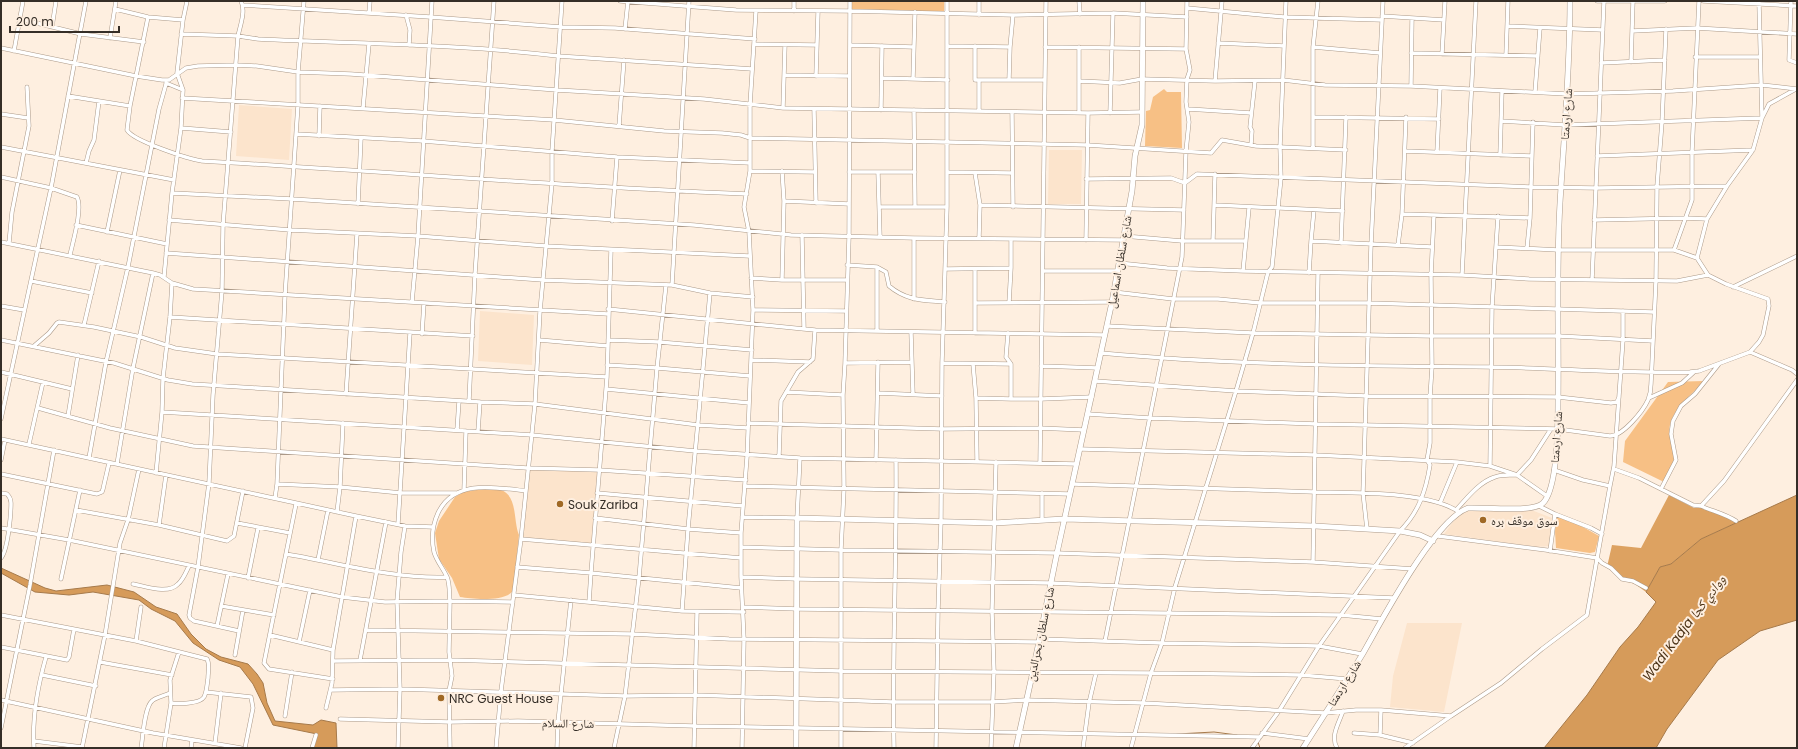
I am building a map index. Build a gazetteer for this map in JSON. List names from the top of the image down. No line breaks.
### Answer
{"streets":{"street":["شارع اردمتا","شارع سلطان اسماعيل","شارع سلطان بحرالدين","شارع السلام"]},"crossings":[["شارع اردمتا","شارع السلام"],["شارع سلطان اسماعيل","شارع سلطان بحرالدين"],["شارع سلطان بحرالدين","شارع السلام"]],"water":["Wadi Kadja ووادي كجا"],"places":["Souk Zariba","سوق موقف بره","NRC Guest House"],"scale_bar":"200 m"}
